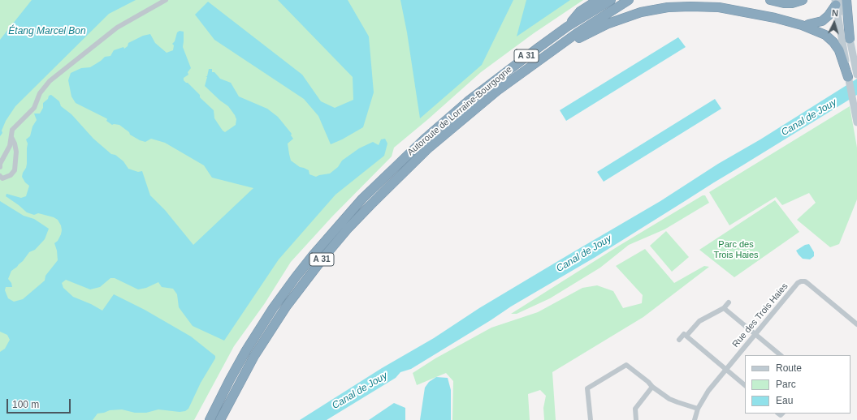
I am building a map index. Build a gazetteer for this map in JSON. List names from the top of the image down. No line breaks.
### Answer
{"streets":{"highway":["A 31","Autoroute de Lorraine-Bourgogne"],"street":["Rue des Trois Haies"]},"water":["Étang Marcel Bon","Canal de Jouy"],"parks":["Parc des Trois Haies"],"legend":["Route","Parc","Eau"],"scale_bar":"100 m","north":"top"}
